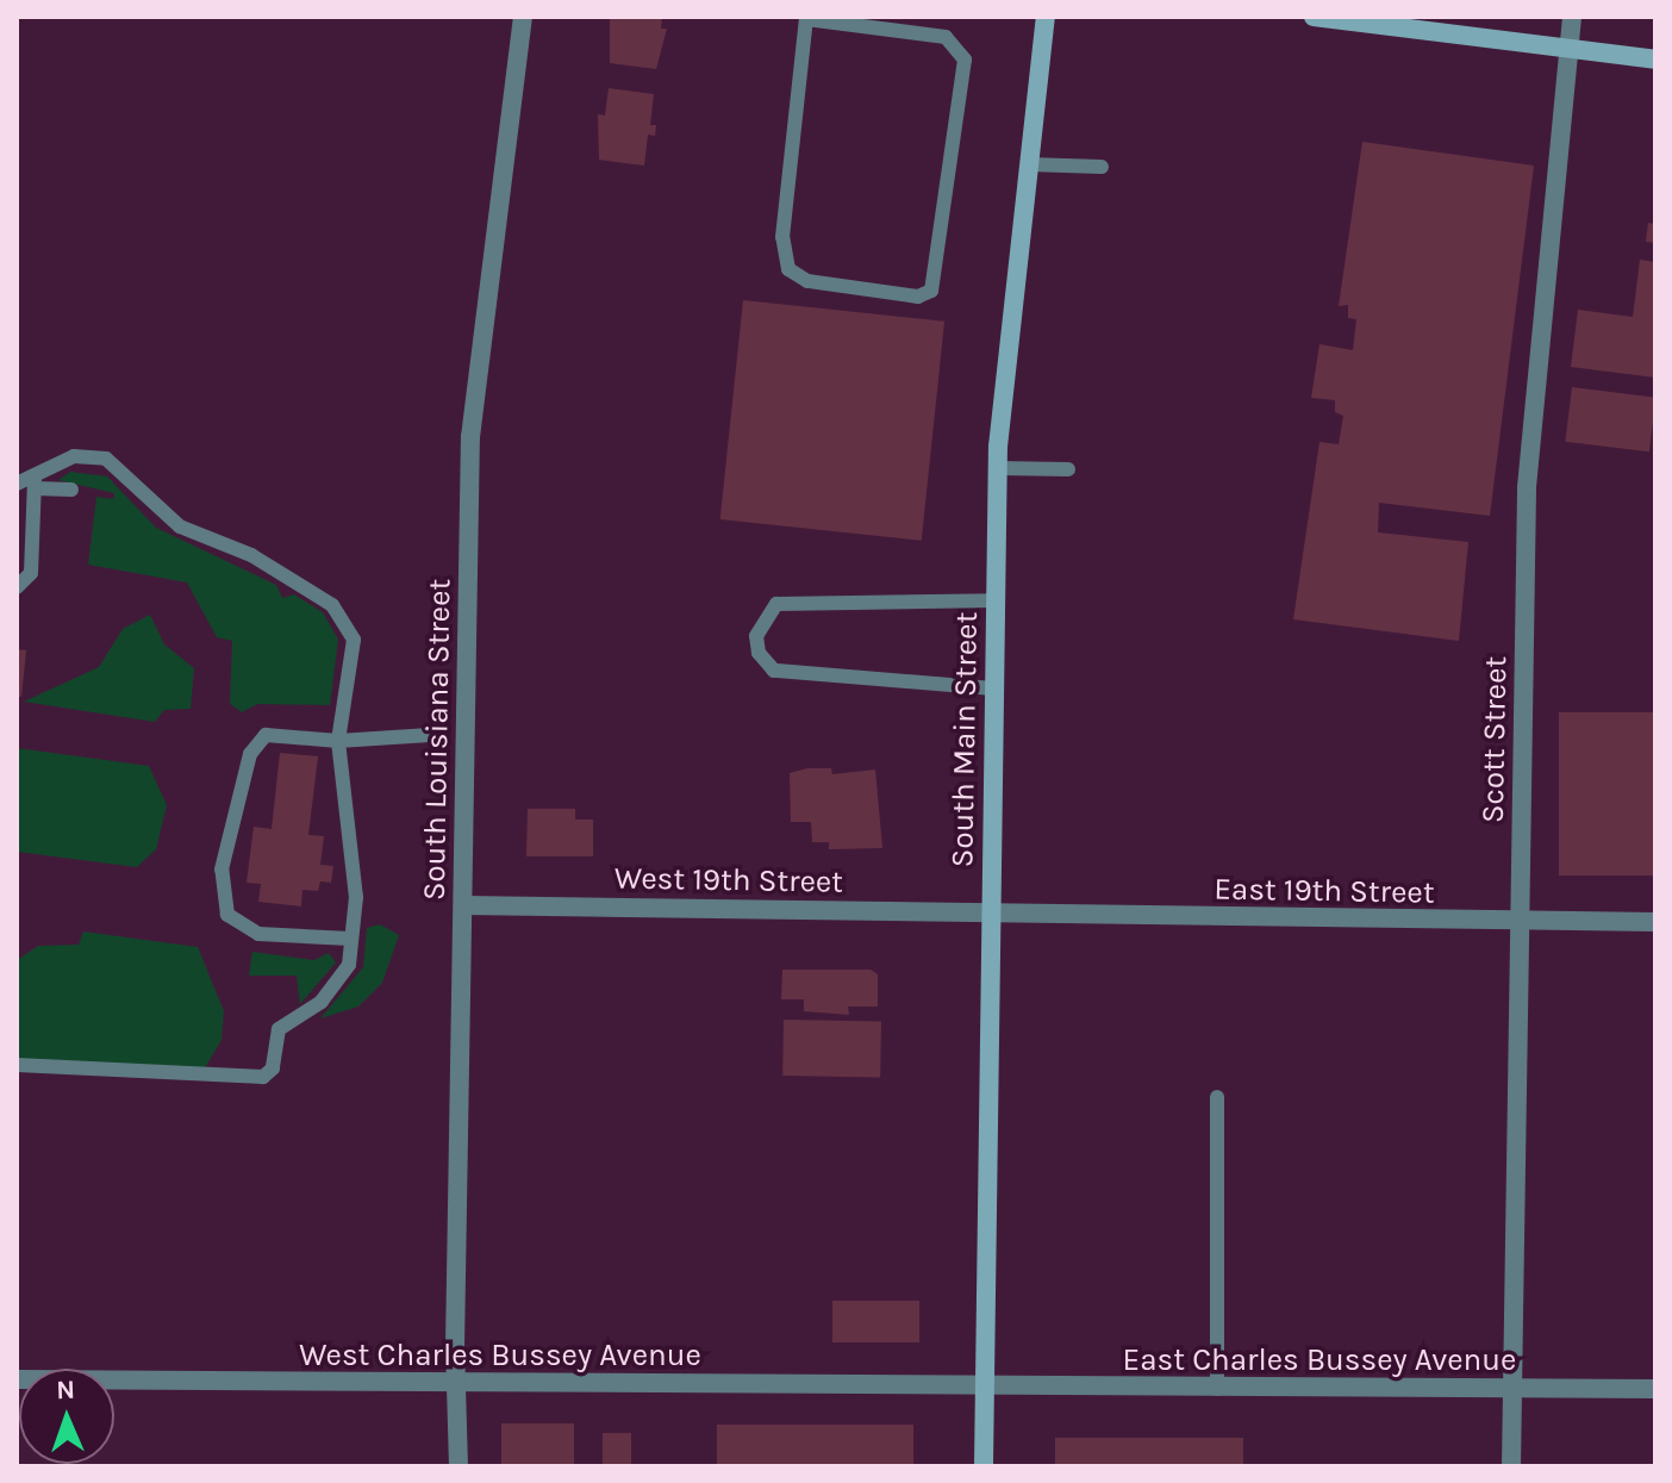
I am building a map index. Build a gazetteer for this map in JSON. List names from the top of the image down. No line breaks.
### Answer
{"streets":{"main road":["South Main Street"],"street":["South Louisiana Street","Scott Street","West 19th Street","East 19th Street","West Charles Bussey Avenue","East Charles Bussey Avenue"]},"crossings":[["South Louisiana Street","West 19th Street"],["South Louisiana Street","West Charles Bussey Avenue"],["South Main Street","West 19th Street"],["South Main Street","East 19th Street"],["South Main Street","West Charles Bussey Avenue"],["South Main Street","East Charles Bussey Avenue"],["Scott Street","East 19th Street"],["Scott Street","East Charles Bussey Avenue"],["West 19th Street","East 19th Street"],["West Charles Bussey Avenue","East Charles Bussey Avenue"]],"north":"top"}
